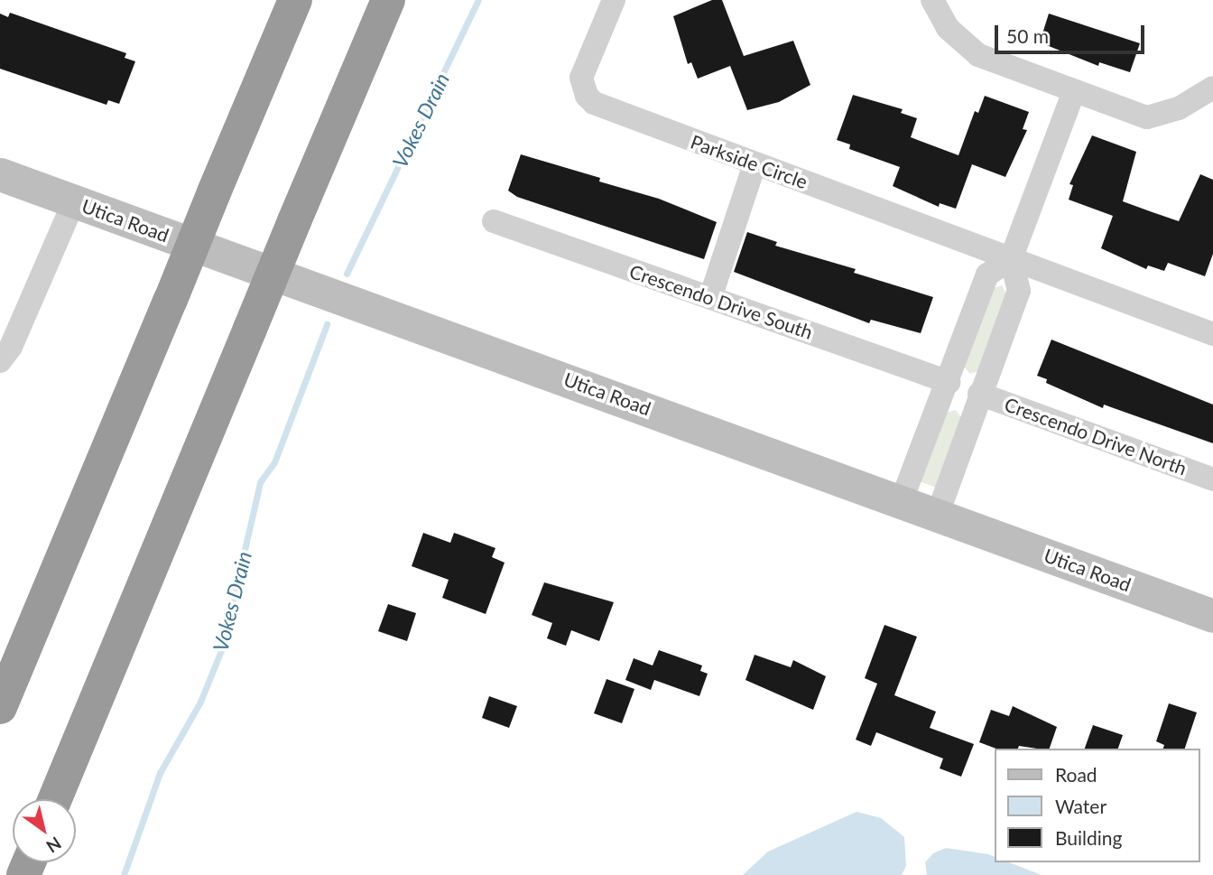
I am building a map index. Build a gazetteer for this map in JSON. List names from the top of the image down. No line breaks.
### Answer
{"streets":{"street":["Parkside Circle","Utica Road","Crescendo Drive South","Crescendo Drive North"]},"water":["Vokes Drain"],"legend":["Road","Water","Building"],"scale_bar":"50 m","north":"bottom right"}
